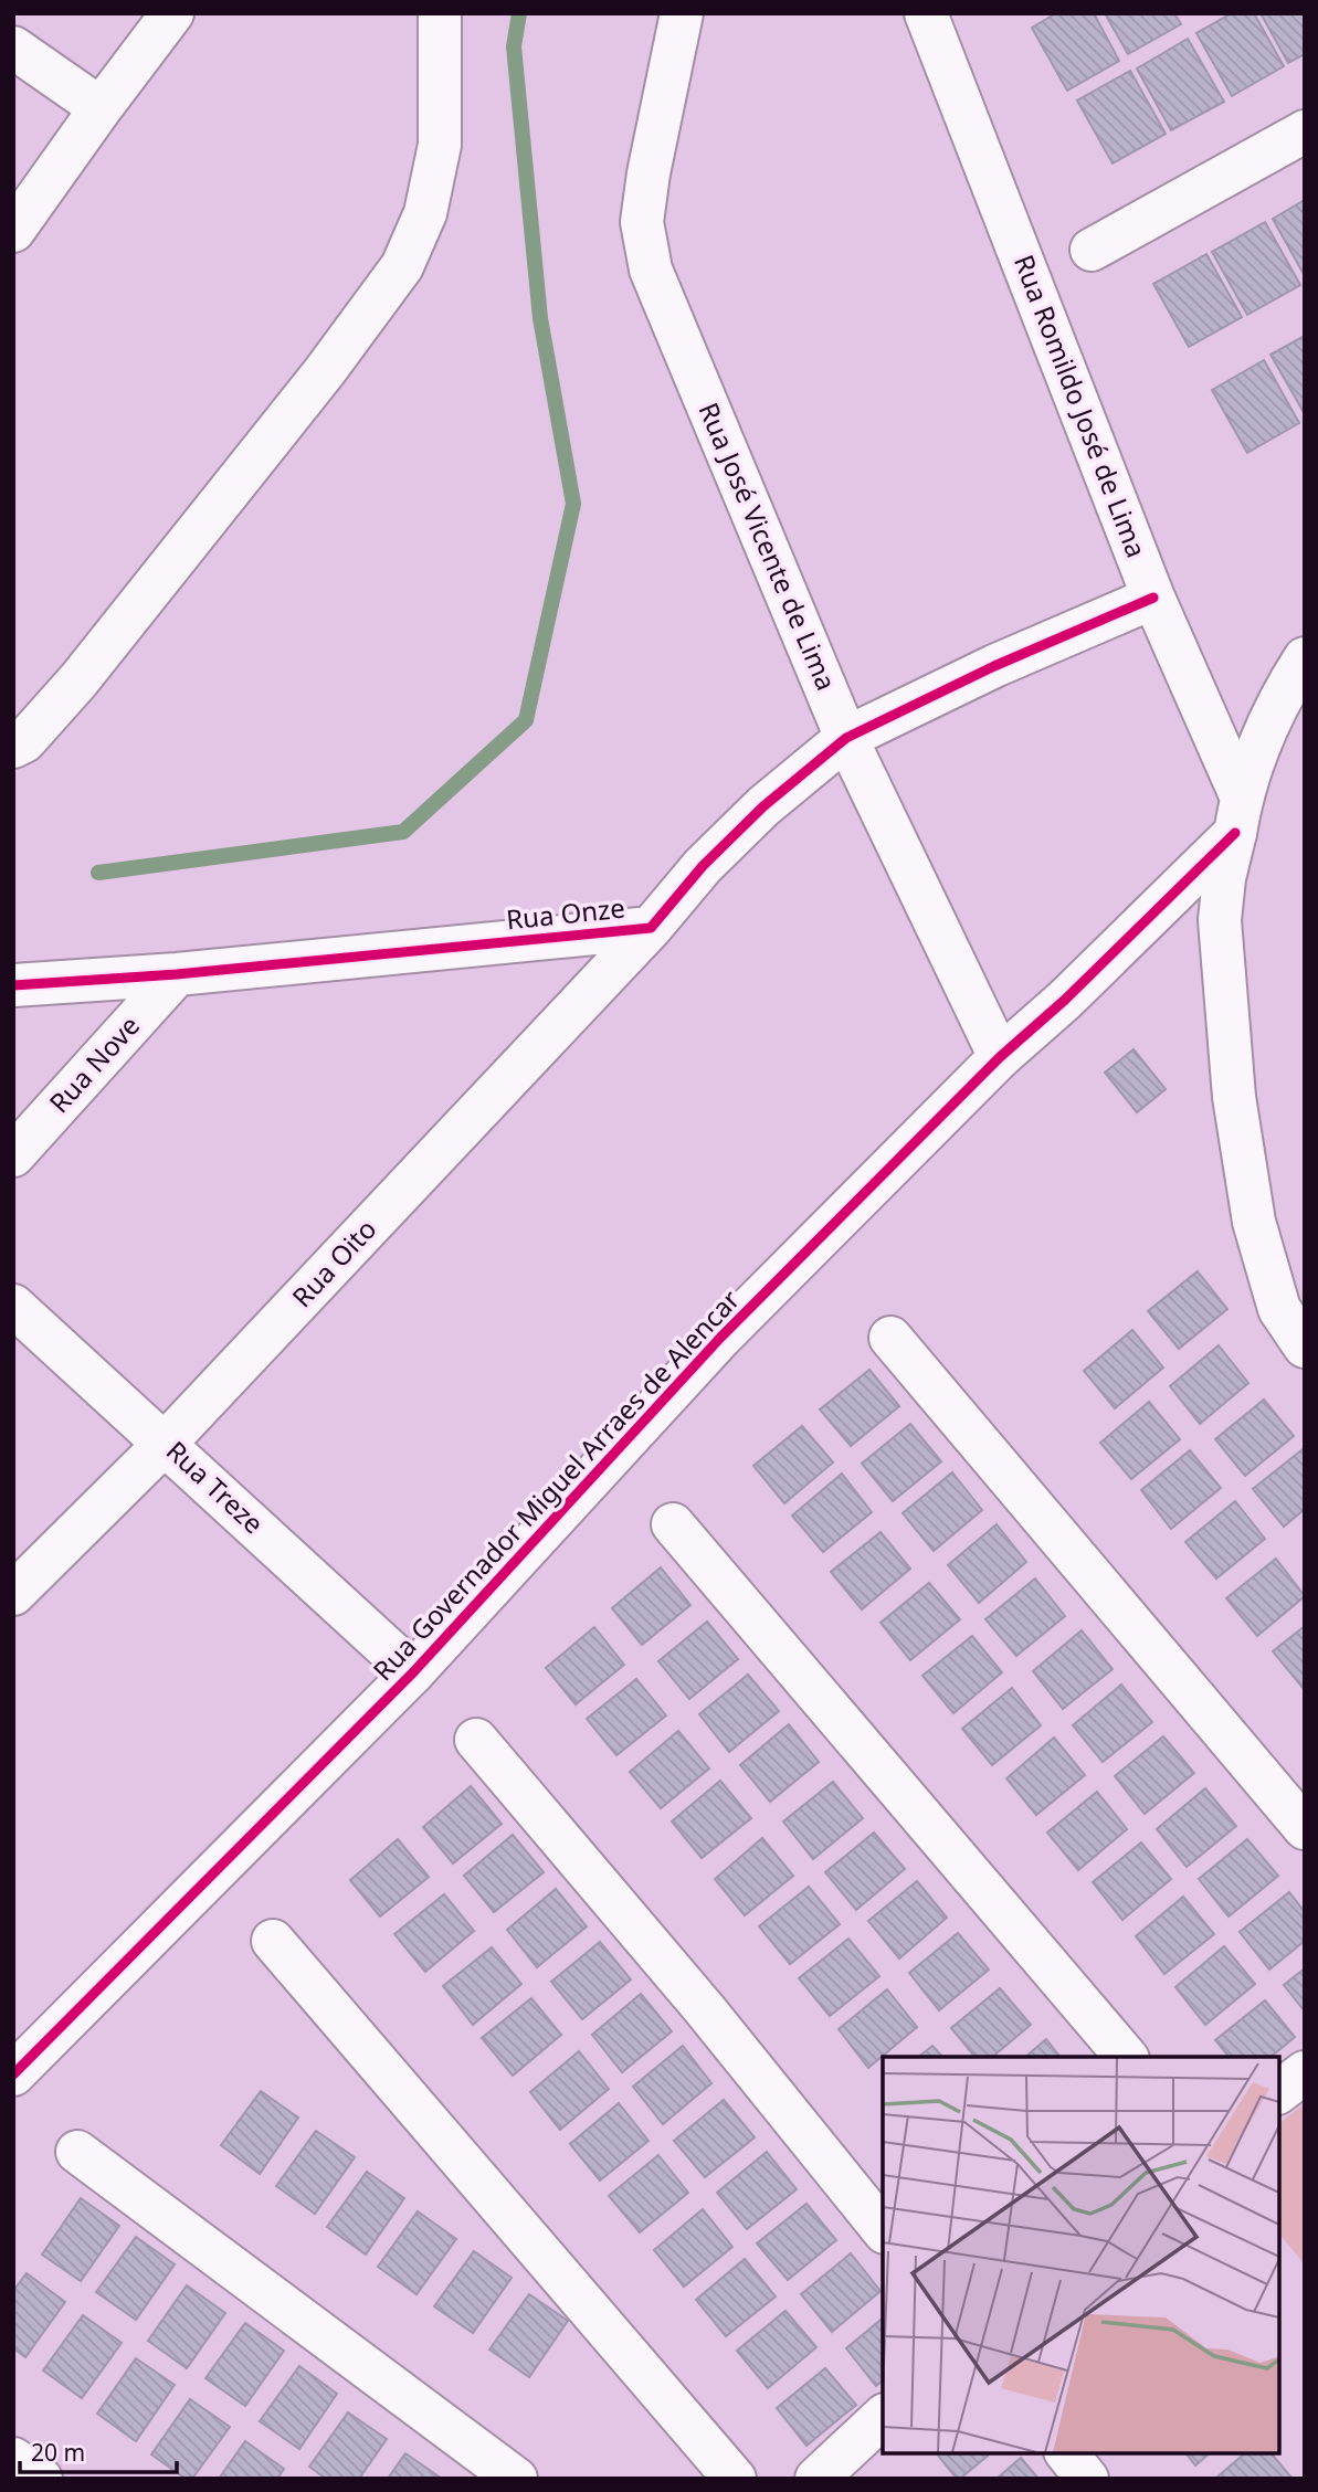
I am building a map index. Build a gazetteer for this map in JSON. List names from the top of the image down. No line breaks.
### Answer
{"streets":{"street":["Rua Romildo José de Lima","Rua José Vicente de Lima","Rua Onze","Rua Nove","Rua Oito","Rua Governador Miguel Arraes de Alencar","Rua Treze"]},"crossings":[["Rua Romildo José de Lima","Rua Onze"],["Rua Romildo José de Lima","Rua Governador Miguel Arraes de Alencar"],["Rua José Vicente de Lima","Rua Onze"],["Rua José Vicente de Lima","Rua Governador Miguel Arraes de Alencar"],["Rua Onze","Rua Nove"],["Rua Onze","Rua Oito"],["Rua Oito","Rua Treze"],["Rua Governador Miguel Arraes de Alencar","Rua Treze"]],"scale_bar":"20 m"}
